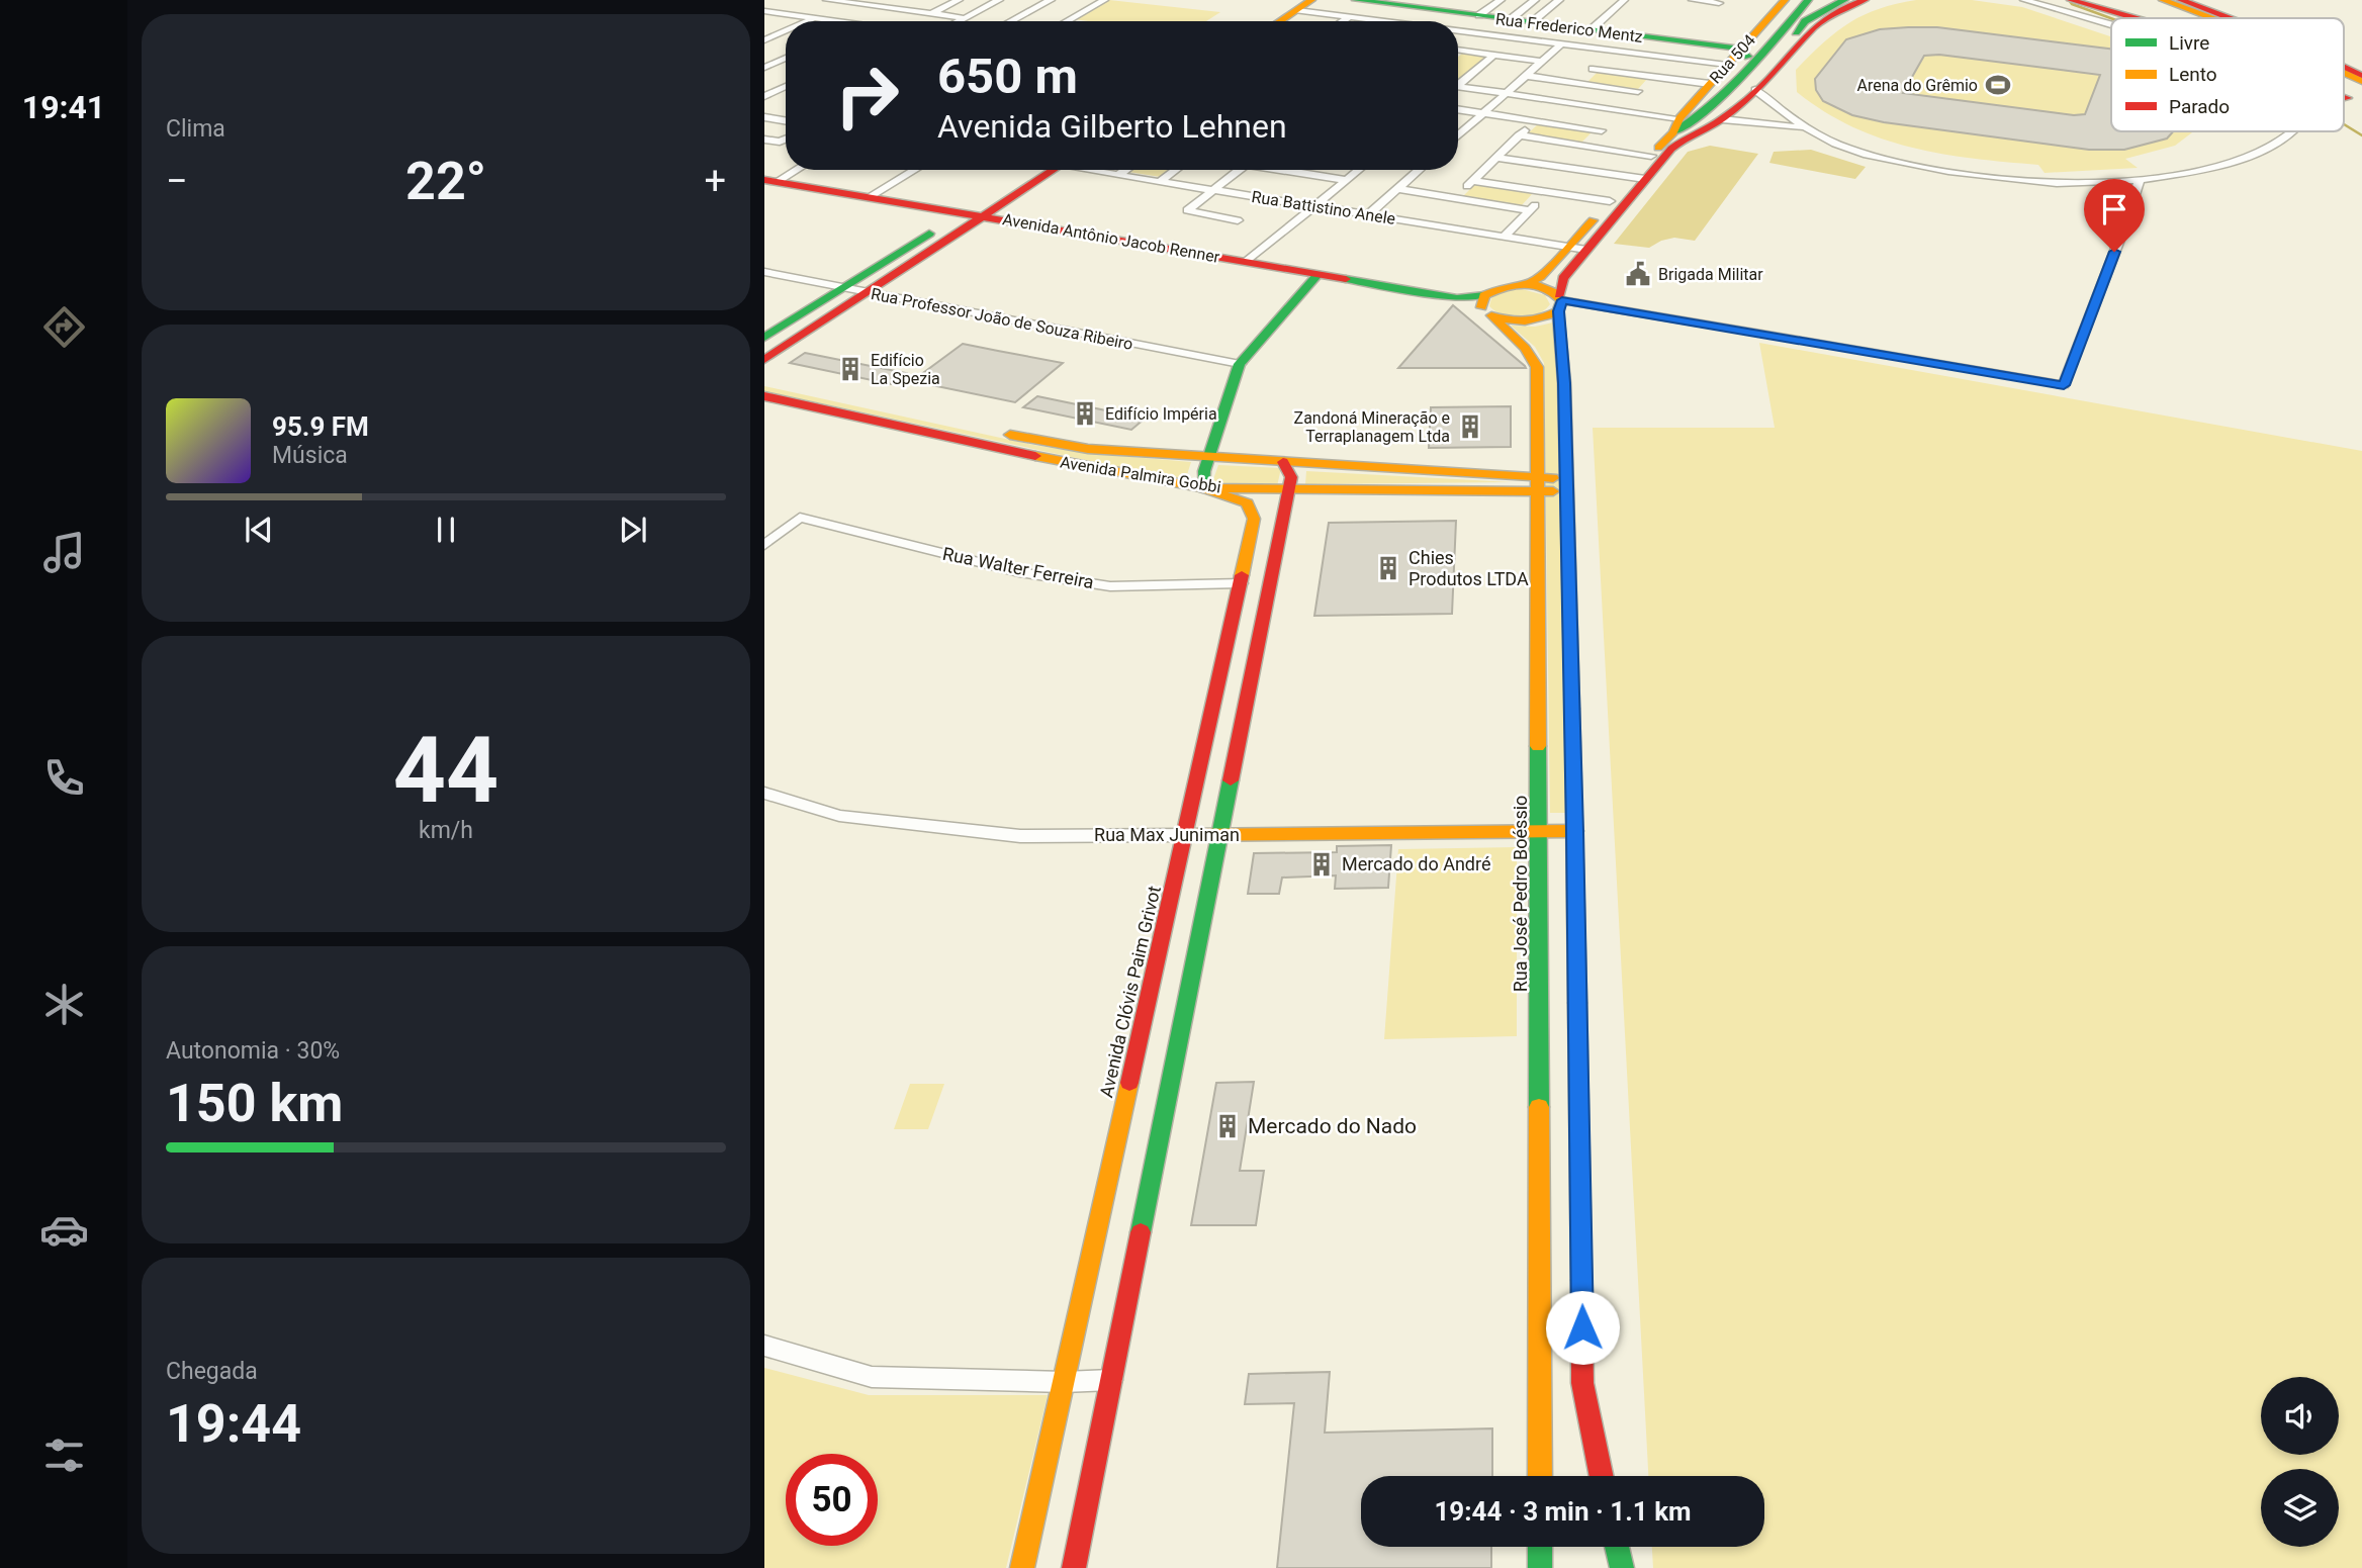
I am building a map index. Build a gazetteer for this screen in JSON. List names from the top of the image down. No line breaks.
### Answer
{"streets":{"main road":["Rua Frederico Mentz","Rua 504","Avenida Antônio Jacob Renner","Avenida Palmira Gobbi","Rua Max Juniman","Rua José Pedro Boéssio","Avenida Clóvis Paim Grivot"],"street":["Rua Battistino Anele","Rua Professor João de Souza Ribeiro","Rua Walter Ferreira"]},"crossings":[["Rua Frederico Mentz","Rua 504"],["Avenida Antônio Jacob Renner","Rua José Pedro Boéssio"],["Avenida Palmira Gobbi","Rua José Pedro Boéssio"],["Avenida Palmira Gobbi","Avenida Clóvis Paim Grivot"],["Rua Walter Ferreira","Avenida Clóvis Paim Grivot"],["Rua Max Juniman","Rua José Pedro Boéssio"],["Rua Max Juniman","Avenida Clóvis Paim Grivot"]],"places":{"sports":["Arena do Grêmio"],"public building":["Brigada Militar"],"building":["Edifício La Spezia","Edifício Impéria","Zandoná Mineração e Terraplanagem Ltda","Chies Produtos LTDA","Mercado do André","Mercado do Nado"]},"legend":["Livre","Lento","Parado"],"page":{"tabs":"19:41","tile":["Clima",["44","km/h"],["Autonomia · 30%","150 km"],["Chegada","19:44"]],"turn":["650 m","Avenida Gilberto Lehnen"],"heat":["−","22°","+"],"song":["95.9 FM","Música"],"limit":"50","trip":"19:44 · 3 min · 1.1 km"}}
